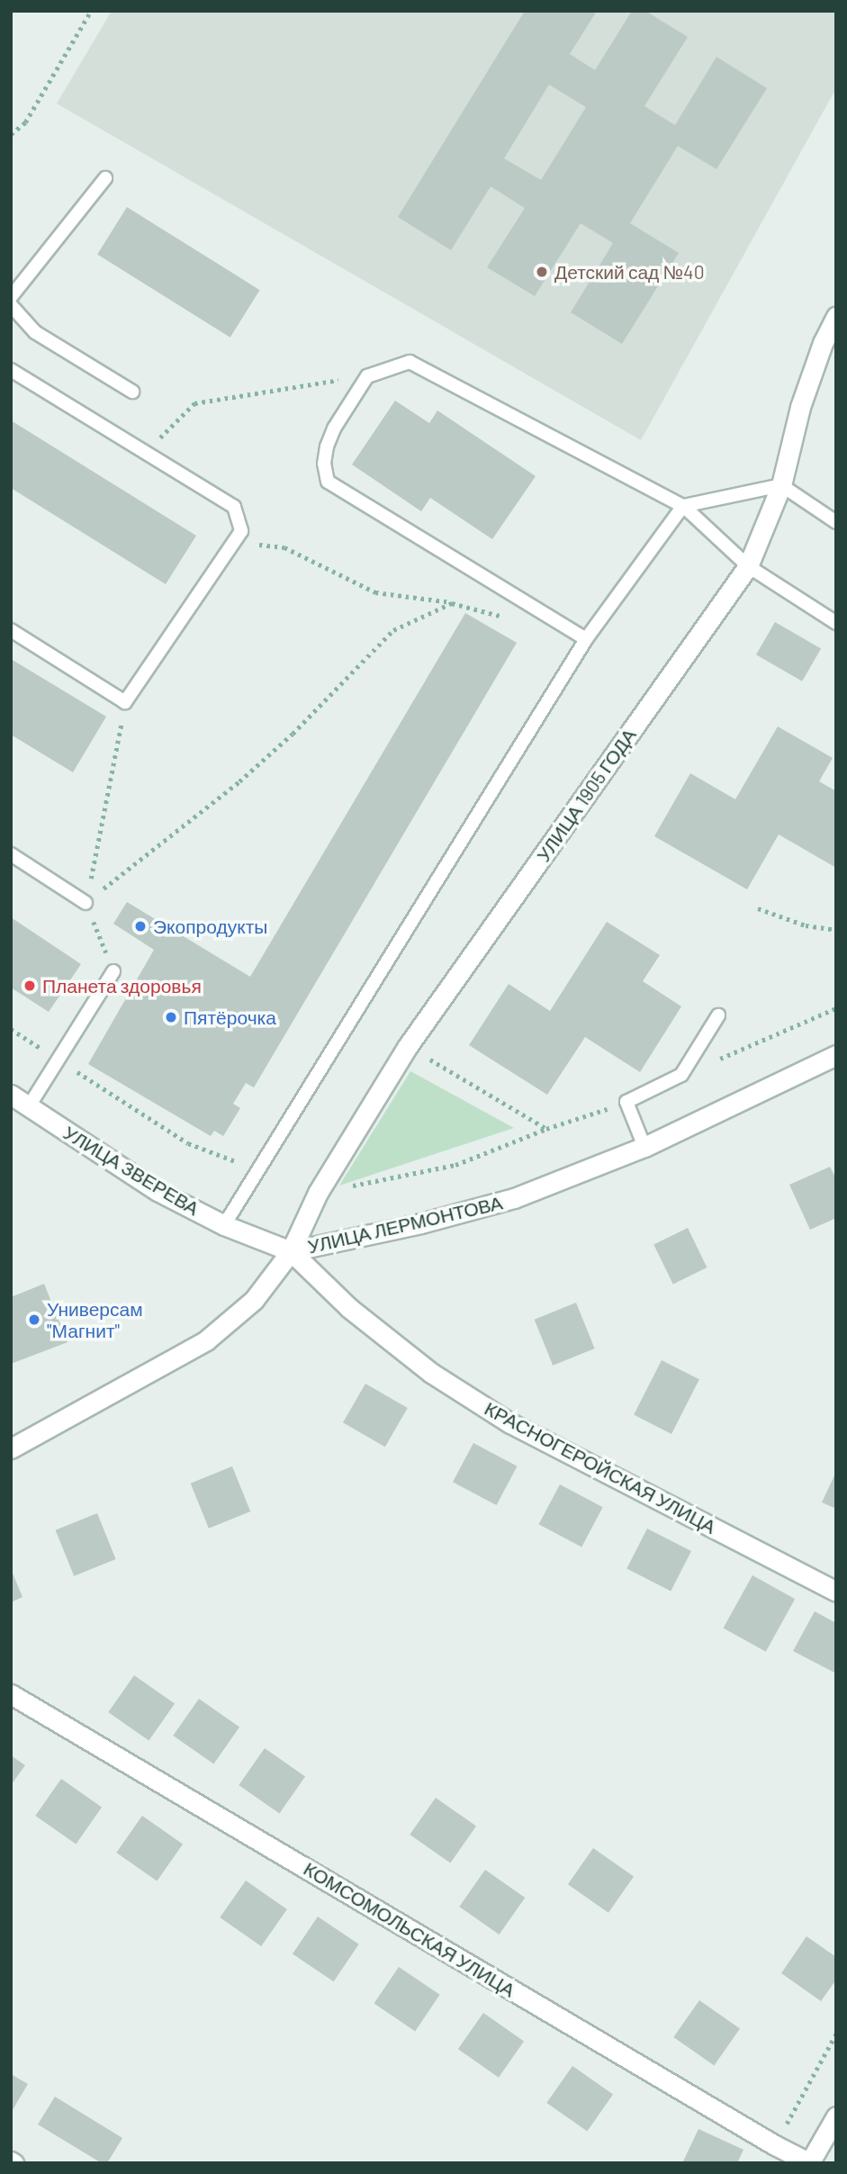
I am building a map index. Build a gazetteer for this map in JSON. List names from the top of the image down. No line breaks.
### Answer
{"streets":{"street":["УЛИЦА 1905 ГОДА","УЛИЦА ЗВЕРЕВА","УЛИЦА ЛЕРМОНТОВА","КРАСНОГЕРОЙСКАЯ УЛИЦА","КОМСОМОЛЬСКАЯ УЛИЦА"]},"crossings":[["УЛИЦА 1905 ГОДА","УЛИЦА ЗВЕРЕВА"],["УЛИЦА 1905 ГОДА","УЛИЦА ЛЕРМОНТОВА"],["УЛИЦА 1905 ГОДА","КРАСНОГЕРОЙСКАЯ УЛИЦА"],["УЛИЦА ЗВЕРЕВА","УЛИЦА ЛЕРМОНТОВА"],["УЛИЦА ЗВЕРЕВА","КРАСНОГЕРОЙСКАЯ УЛИЦА"],["УЛИЦА ЛЕРМОНТОВА","КРАСНОГЕРОЙСКАЯ УЛИЦА"]],"places":["Детский сад №40","Экопродукты","Планета здоровья","Пятёрочка","Универсам \"Магнит\""]}
